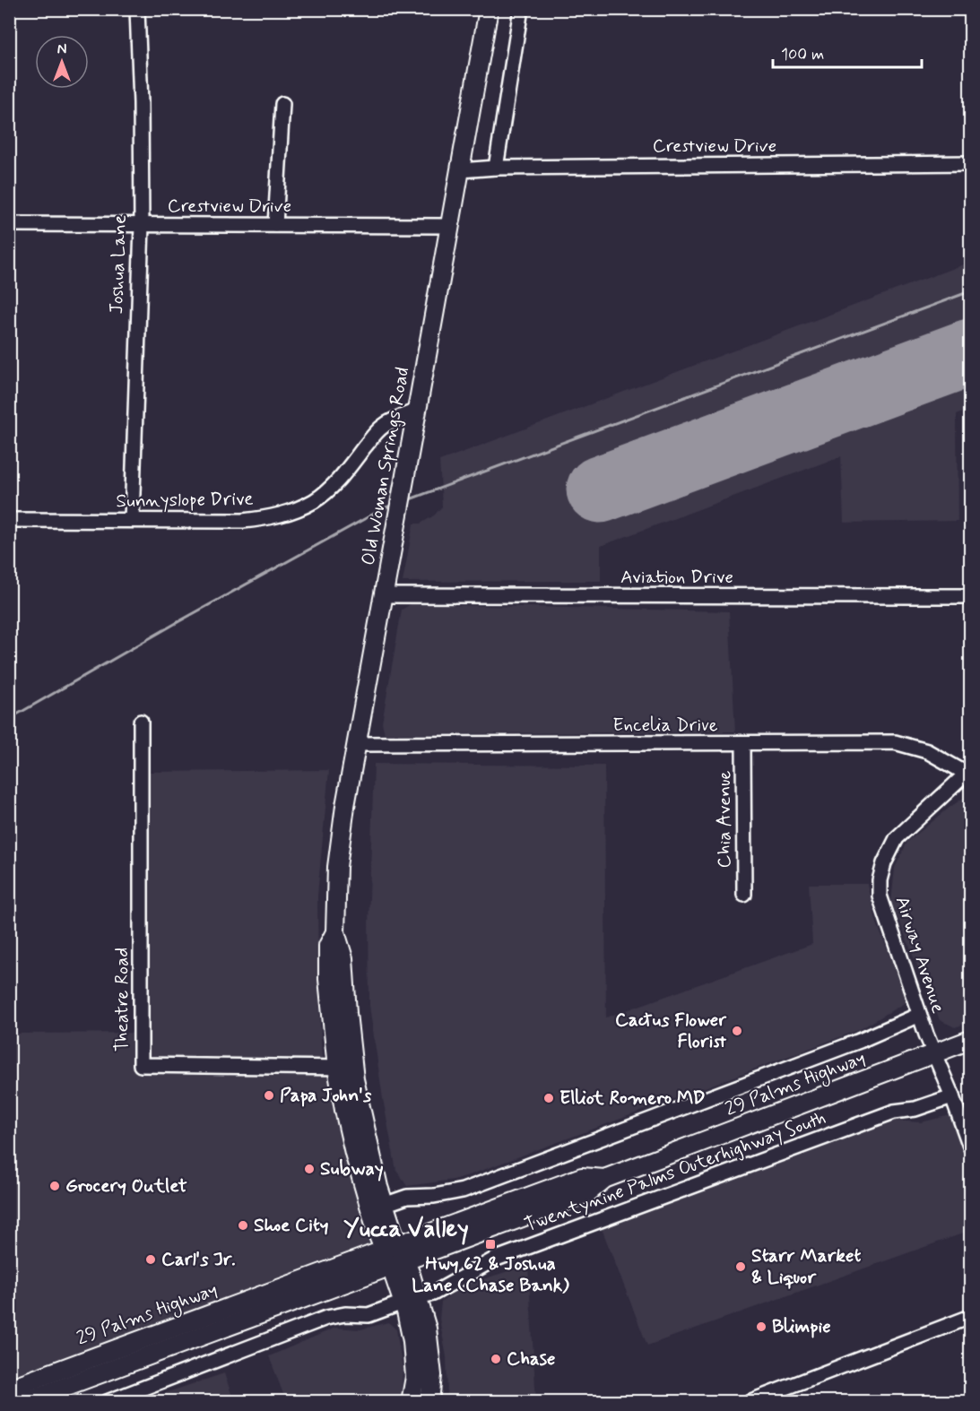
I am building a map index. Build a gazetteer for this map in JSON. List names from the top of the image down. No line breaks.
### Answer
{"streets":{"main road":["Old Woman Springs Road","29 Palms Highway"],"street":["Crestview Drive","Joshua Lane","Sunnyslope Drive","Aviation Drive","Encelia Drive","Chia Avenue","Airway Avenue","Theatre Road","Twentynine Palms Outerhighway South"]},"crossings":[["Crestview Drive","Joshua Lane"],["Crestview Drive","Old Woman Springs Road"],["Joshua Lane","Sunnyslope Drive"],["Old Woman Springs Road","Sunnyslope Drive"],["Old Woman Springs Road","Aviation Drive"],["Old Woman Springs Road","Encelia Drive"],["Old Woman Springs Road","Theatre Road"],["Old Woman Springs Road","29 Palms Highway"],["Encelia Drive","Chia Avenue"],["Encelia Drive","Airway Avenue"],["Airway Avenue","29 Palms Highway"],["Airway Avenue","Twentynine Palms Outerhighway South"]],"districts":["Yucca Valley"],"places":{"other":["Cactus Flower Florist","Papa John's","Elliot Romero MD","Subway","Grocery Outlet","Shoe City","Carl's Jr.","Starr Market & Liquor","Blimpie","Chase"],"transit":["Hwy 62 & Joshua Lane (Chase Bank)"]},"scale_bar":"100 m","north":"top"}
